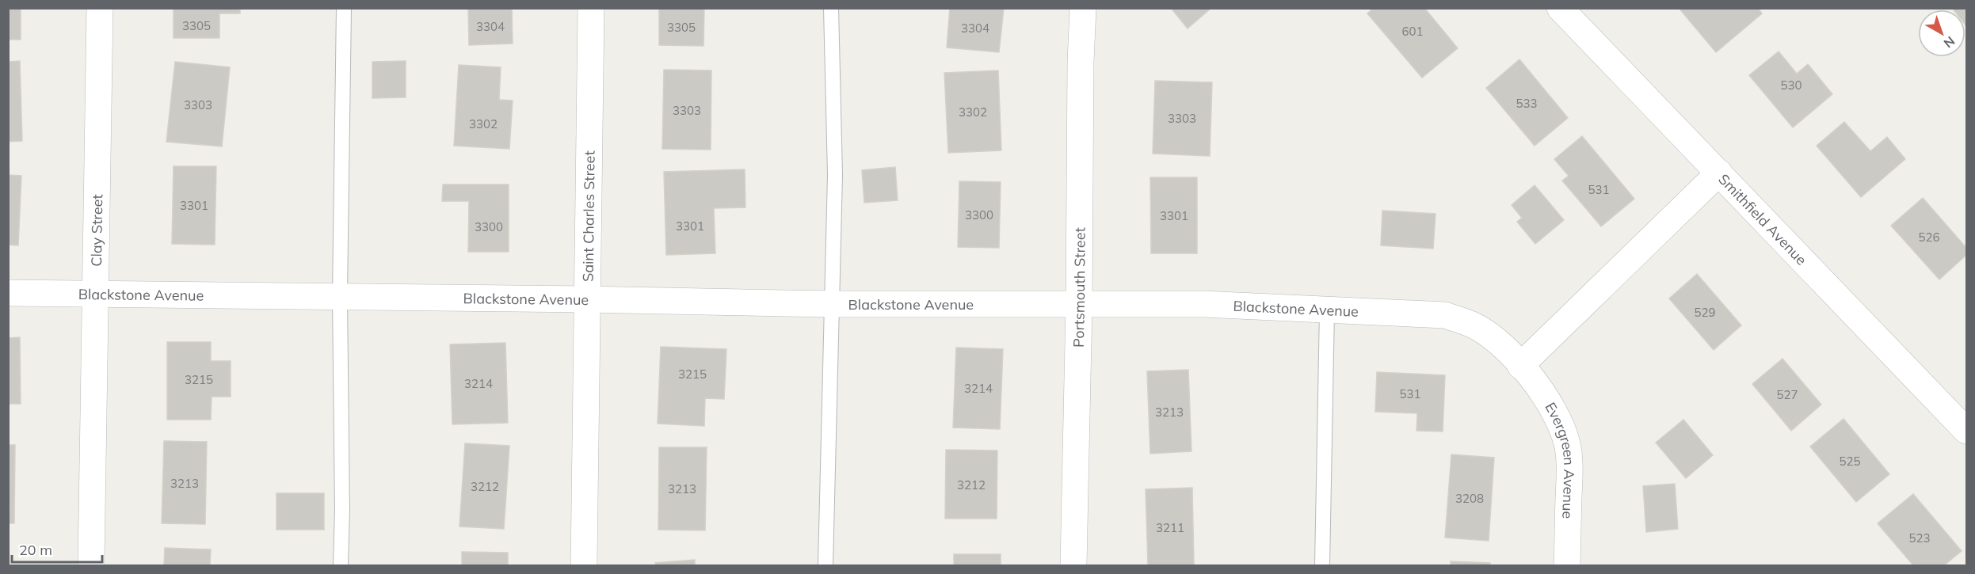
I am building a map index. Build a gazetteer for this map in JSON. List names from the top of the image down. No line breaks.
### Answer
{"streets":{"street":["Saint Charles Street","Smithfield Avenue","Clay Street","Portsmouth Street","Blackstone Avenue","Evergreen Avenue"]},"crossings":[["Saint Charles Street","Blackstone Avenue"],["Clay Street","Blackstone Avenue"],["Portsmouth Street","Blackstone Avenue"],["Blackstone Avenue","Evergreen Avenue"]],"house_numbers":["3305","3304","3305","3304","601","530","533","3303","3303","3302","3303","3302","531","3301","3300","3301","3301","3300","526","529","3215","3215","3214","3214","531","527","3213","525","3213","3212","3212","3213","3208","3211","523"],"scale_bar":"20 m","north":"bottom right"}
